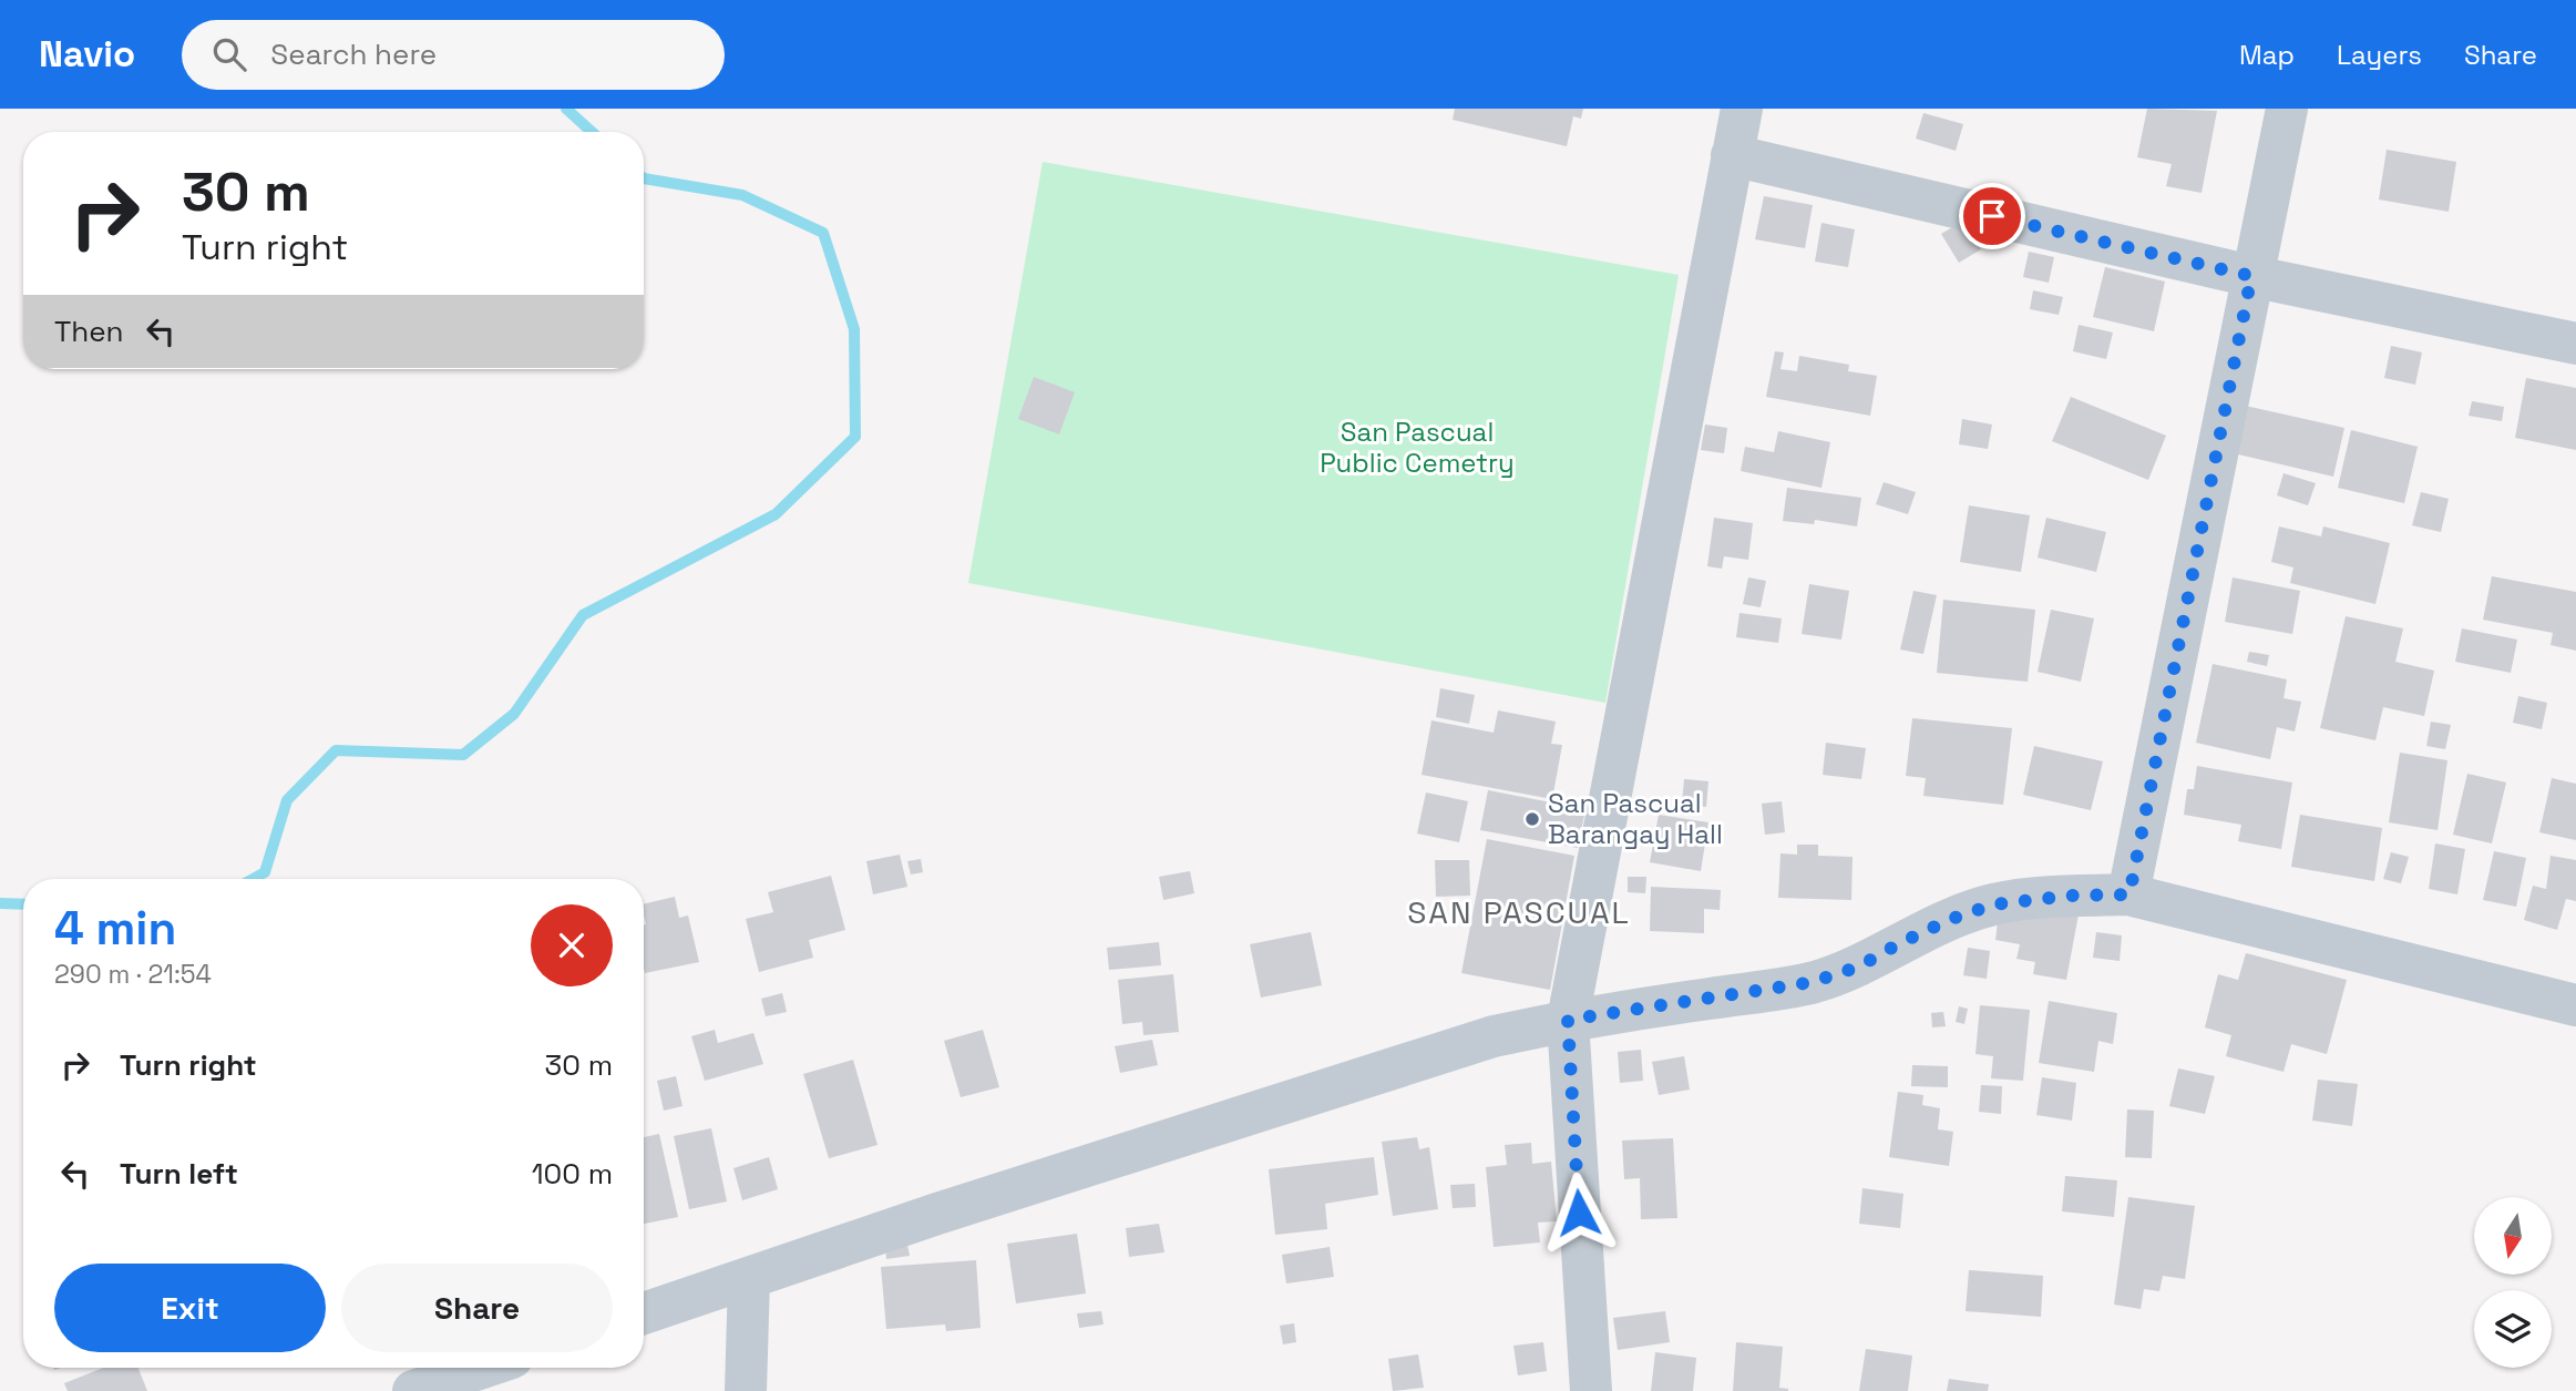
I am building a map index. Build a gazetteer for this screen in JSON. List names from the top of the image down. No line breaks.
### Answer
{"districts":["SAN PASCUAL"],"parks":["San Pascual Public Cemetry"],"places":["San Pascual Barangay Hall"],"north":"bottom","page":{"header":"Navio","search":"Search here","nav":["Map","Layers","Share"],"turn":["30 m","Turn right"],"then":"Then","heading":["4 min","290 m · 21:54"],"list":[{"name":"Turn right","value":"30 m"},{"name":"Turn left","value":"100 m"}],"buttons":["Exit","Share"]}}
